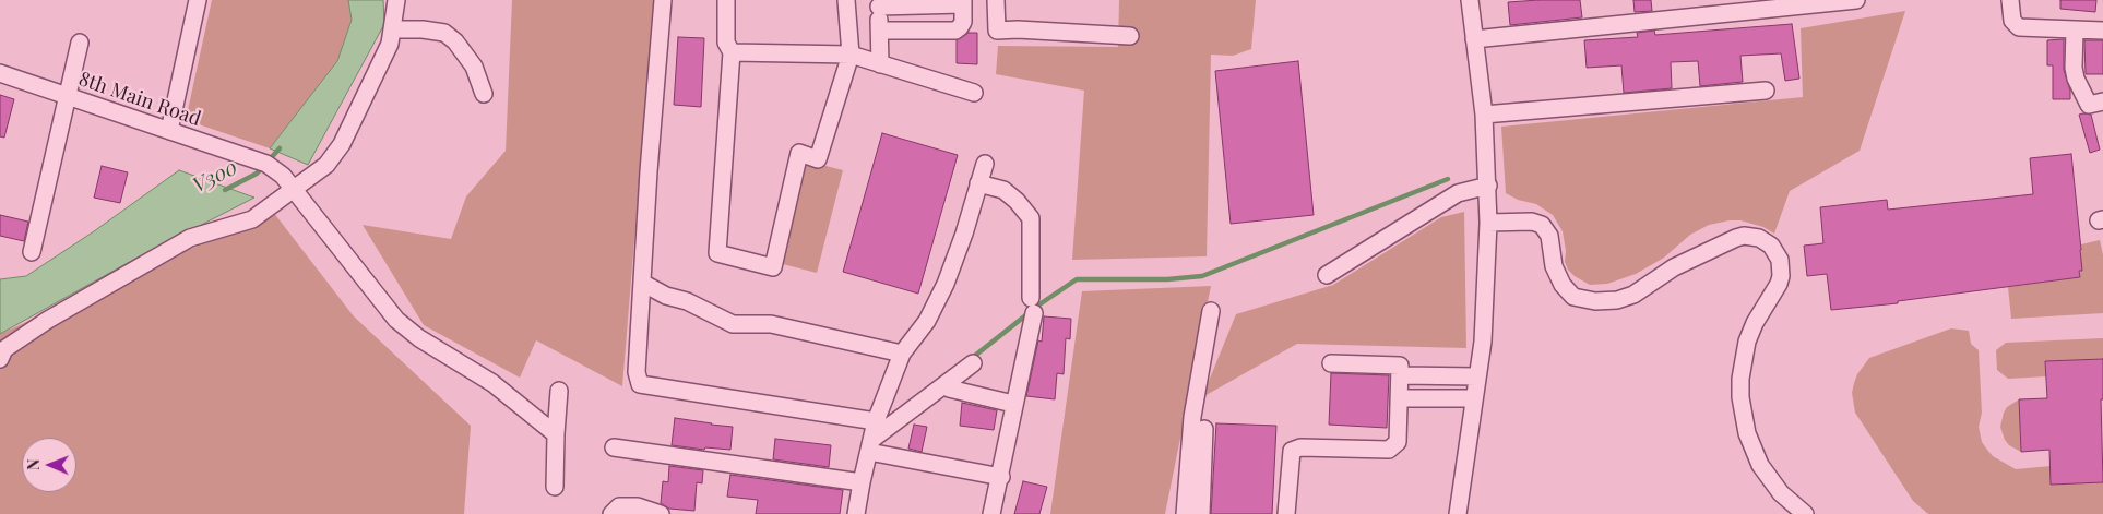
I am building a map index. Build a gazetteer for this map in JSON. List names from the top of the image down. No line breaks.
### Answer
{"streets":{"street":["8th Main Road"]},"water":["V300"],"north":"left"}
